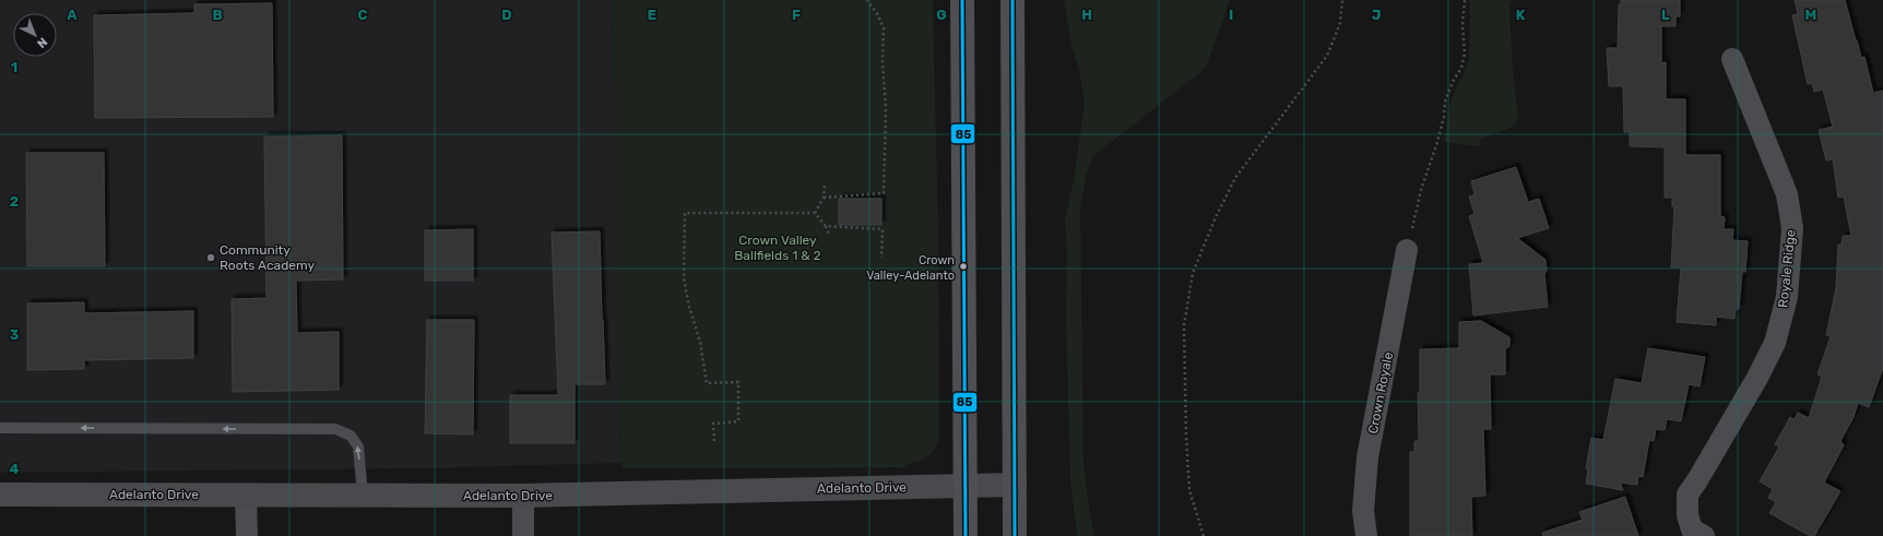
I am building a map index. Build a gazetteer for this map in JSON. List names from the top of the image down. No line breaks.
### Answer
{"streets":{"street":["Royale Ridge","Crown Royale","Adelanto Drive"]},"parks":["Crown Valley Ballfields 1 & 2"],"places":["Community Roots Academy","Crown Valley-Adelanto"],"lines":["transit line 85"],"north":"bottom right","grid":{"columns":["A","B","C","D","E","F","G","H","I","J","K","L","M"],"rows":["1","2","3","4"]}}
